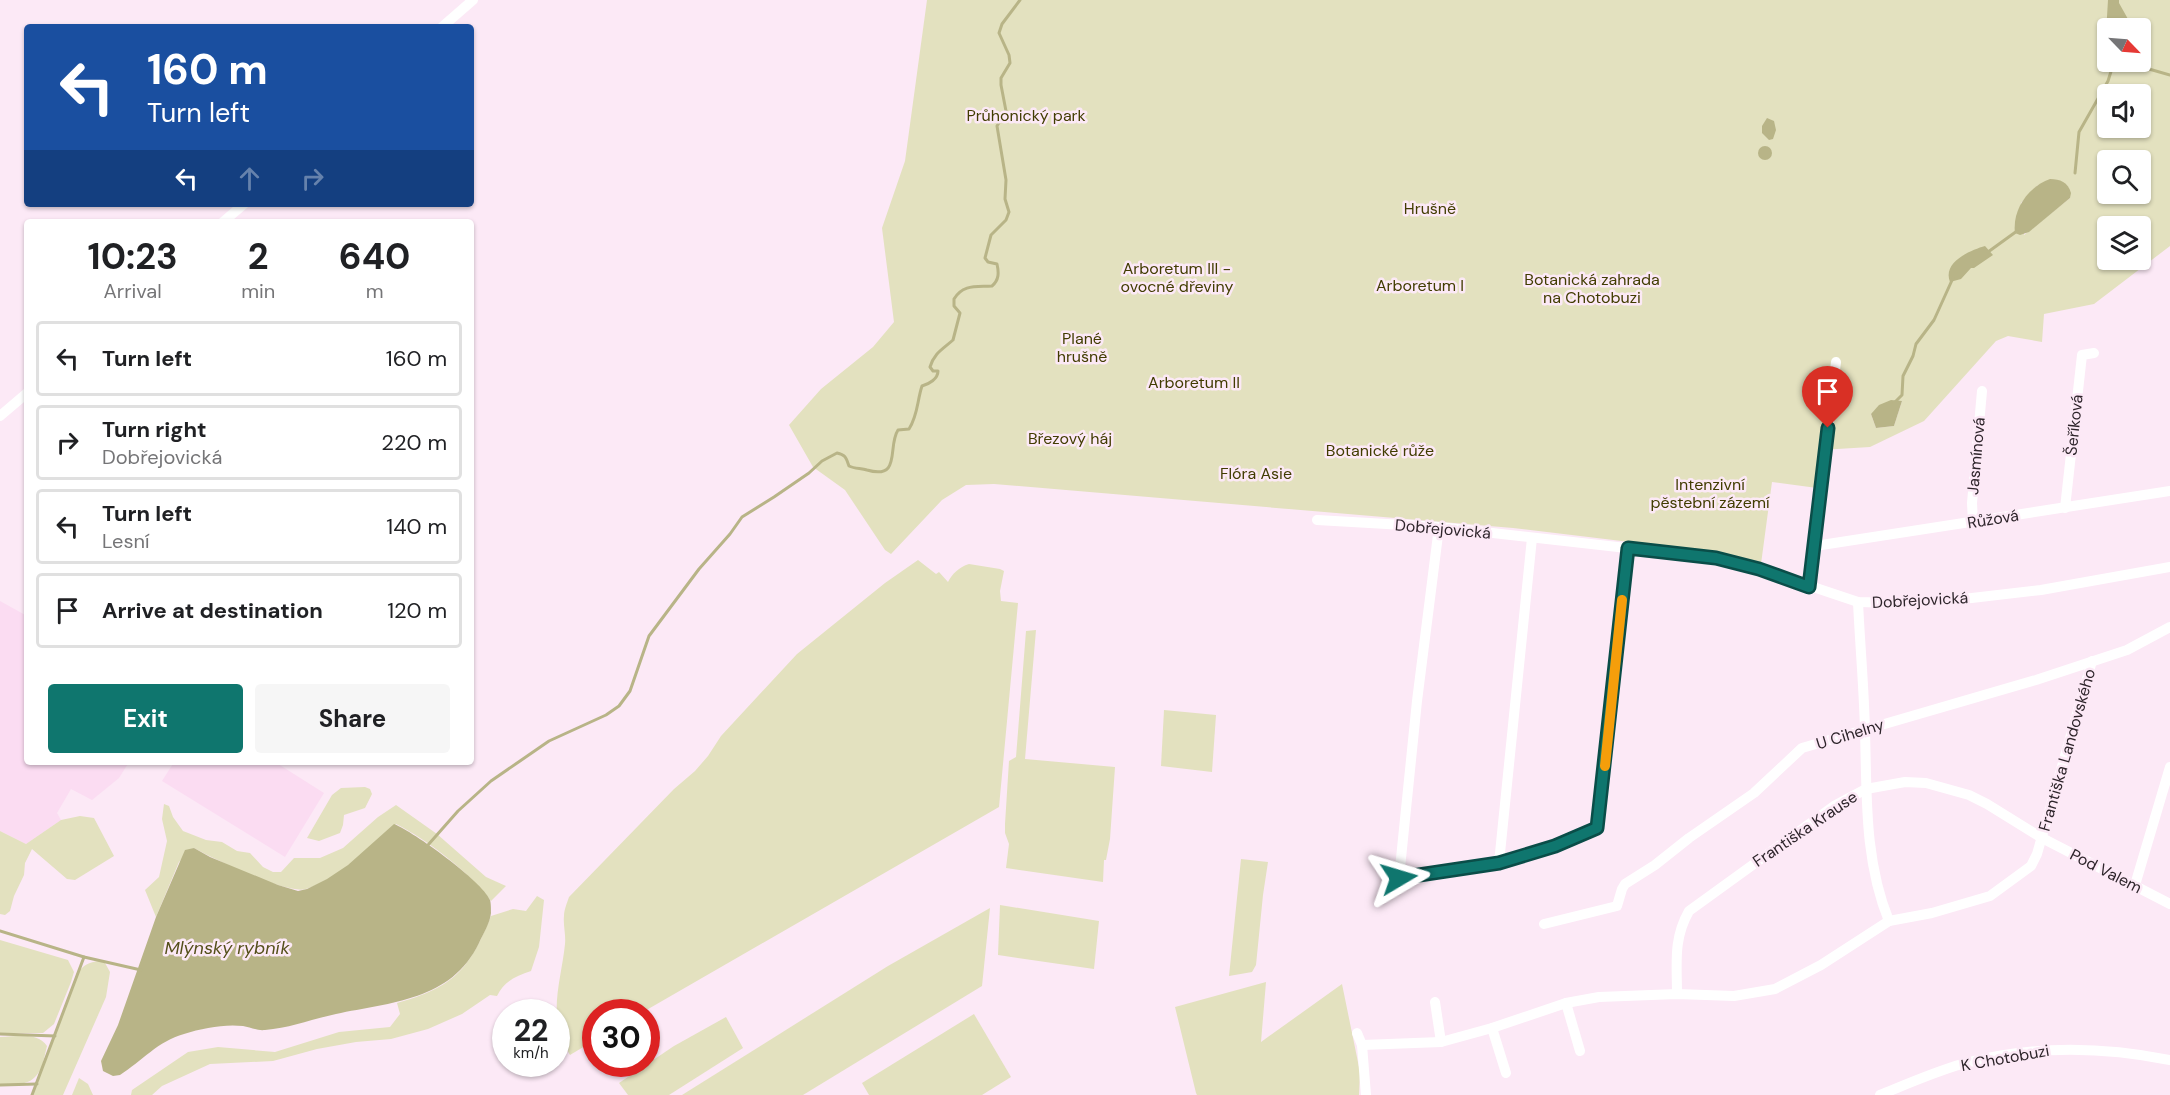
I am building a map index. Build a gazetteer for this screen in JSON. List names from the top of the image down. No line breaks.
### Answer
{"streets":{"street":["Šeříková","Jasmínová","Růžová","Dobřejovická","U Cihelny","Františka Landovského","Františka Krause","Pod Valem","K Chotobuzi"]},"crossings":[["Šeříková","Růžová"],["Jasmínová","Růžová"],["U Cihelny","Františka Landovského"],["Františka Landovského","Františka Krause"],["Františka Landovského","Pod Valem"],["Františka Krause","Pod Valem"]],"water":["Mlýnský rybník"],"parks":["Průhonický park","Hrušně","Arboretum III - ovocné dřeviny","Botanická zahrada na Chotobuzi","Arboretum I","Plané hrušně","Arboretum II","Březový háj","Botanické růže","Flóra Asie","Intenzivní pěstební zázemí"],"north":"bottom right","page":{"turn":["160 m","Turn left"],"eta":["10:23","Arrival","2","min","640","m"],"list":[{"name":"Turn left","value":"160 m"},{"name":"Turn right","note":"Dobřejovická","value":"220 m"},{"name":"Turn left","note":"Lesní","value":"140 m"},{"name":"Arrive at destination","value":"120 m"}],"buttons":["Exit","Share"],"speed":"22 km/h","limit":"30"}}
